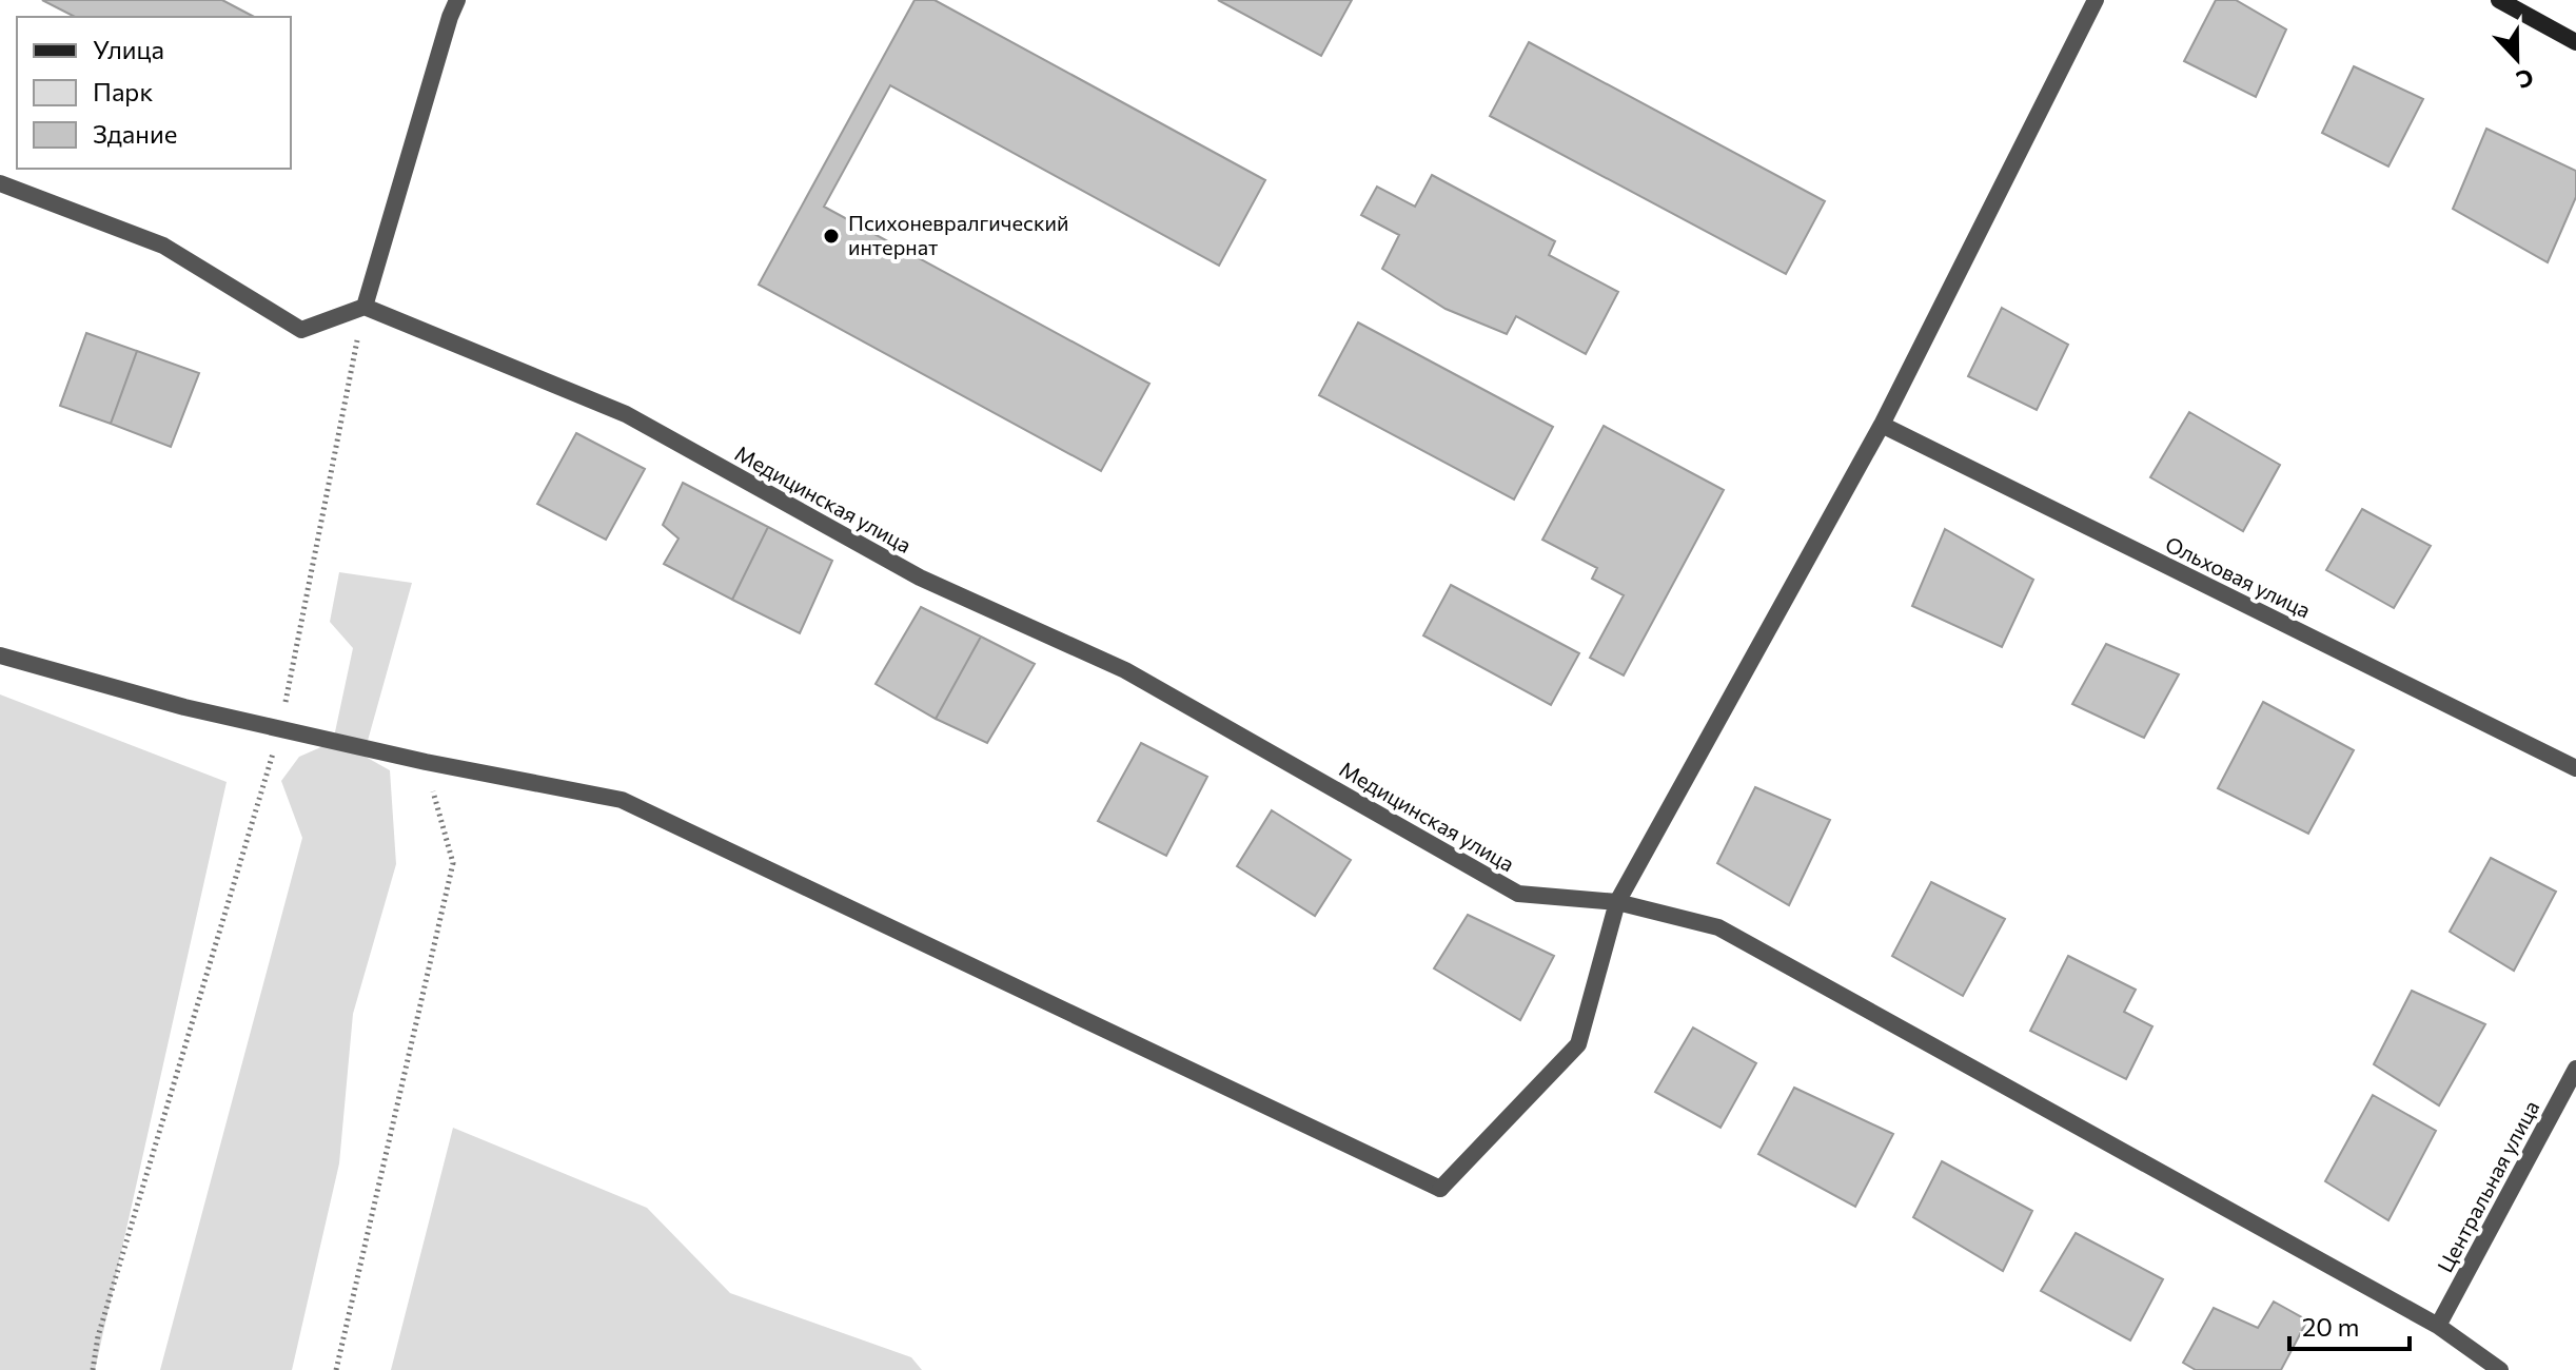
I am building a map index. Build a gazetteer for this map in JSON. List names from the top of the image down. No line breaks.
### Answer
{"streets":{"street":["Медицинская улица","Ольховая улица","Центральная улица"]},"crossings":[["Медицинская улица","Центральная улица"]],"places":["Психоневралгический интернат"],"legend":["Улица","Парк","Здание"],"scale_bar":"20 m","north":"bottom"}
